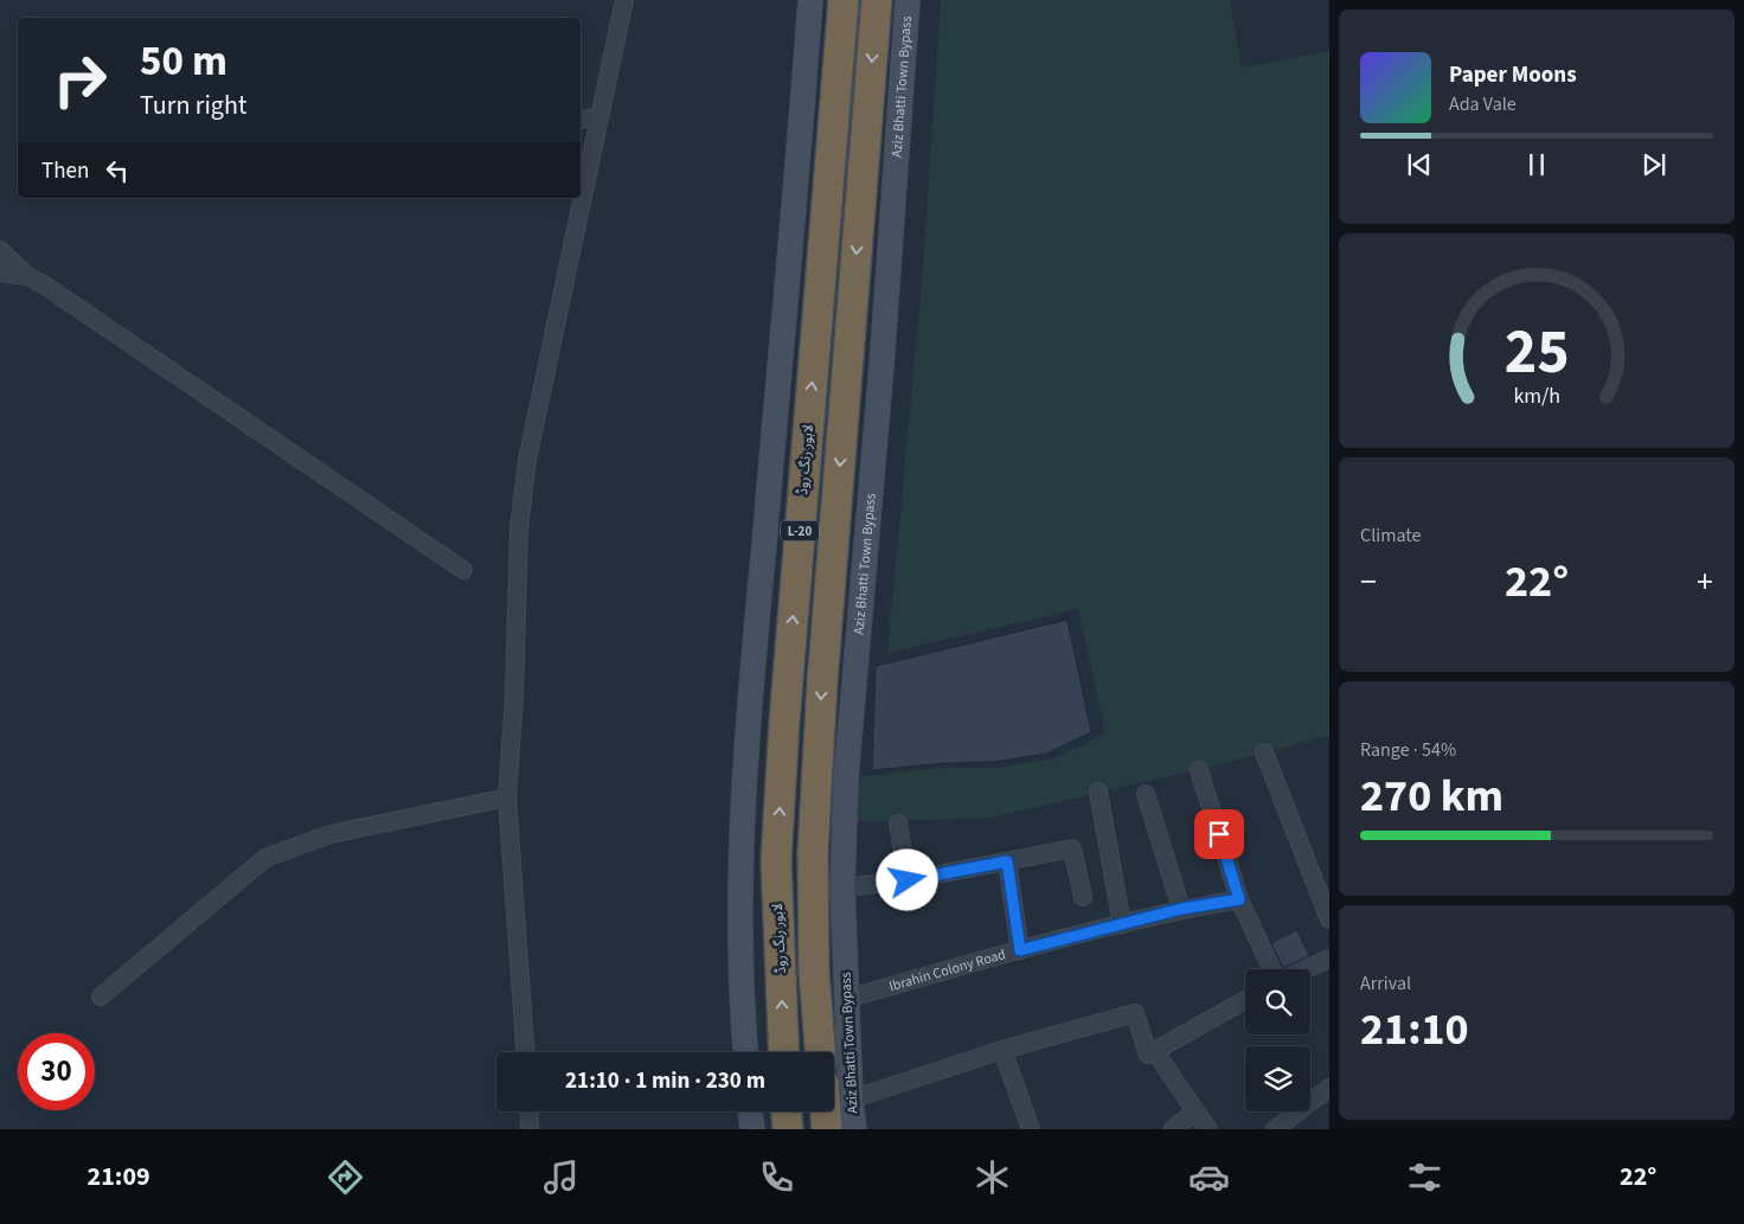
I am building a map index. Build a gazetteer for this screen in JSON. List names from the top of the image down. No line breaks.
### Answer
{"streets":{"highway":["لاہور رنگ روڈ","L-20"],"street":["Aziz Bhatti Town Bypass","Ibrahin Colony Road"]},"crossings":[["Aziz Bhatti Town Bypass","Ibrahin Colony Road"]],"page":{"turn":["50 m","Turn right"],"song":["Paper Moons","Ada Vale"],"then":"Then","tile":["Climate",["Range · 54%","270 km"],["Arrival","21:10"]],"heat":["−","22°","+"],"limit":"30","trip":"21:10 · 1 min · 230 m","tabs":["21:09","22°"],"gauge":["25","km/h"]}}
